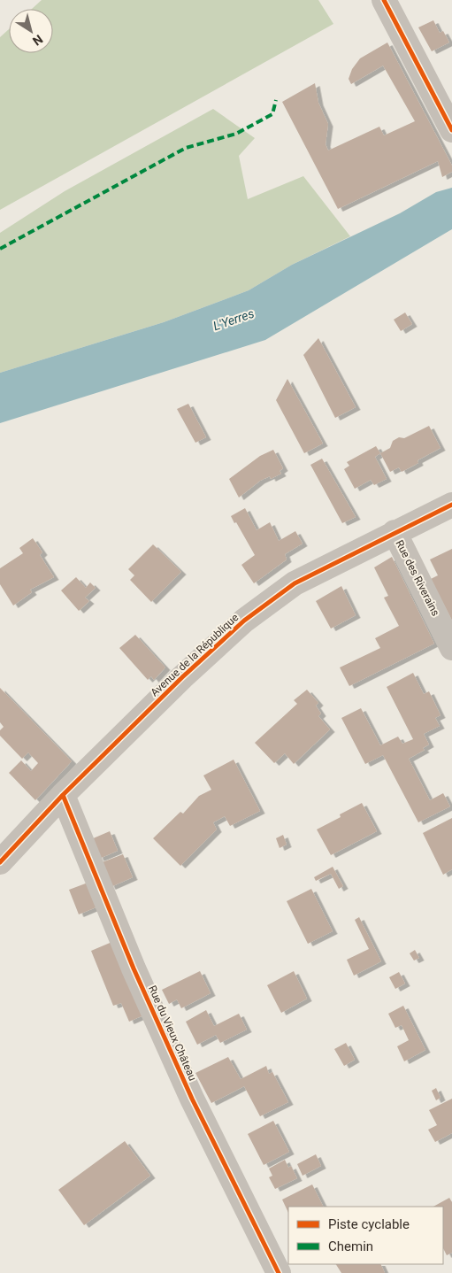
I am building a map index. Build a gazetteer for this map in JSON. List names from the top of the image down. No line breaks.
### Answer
{"streets":{"street":["Rue des Riverains","Avenue de la République","Rue du Vieux Château"]},"crossings":[["Rue des Riverains","Avenue de la République"],["Avenue de la République","Rue du Vieux Château"]],"water":["L'Yerres"],"legend":["Piste cyclable","Chemin"],"north":"bottom right"}
